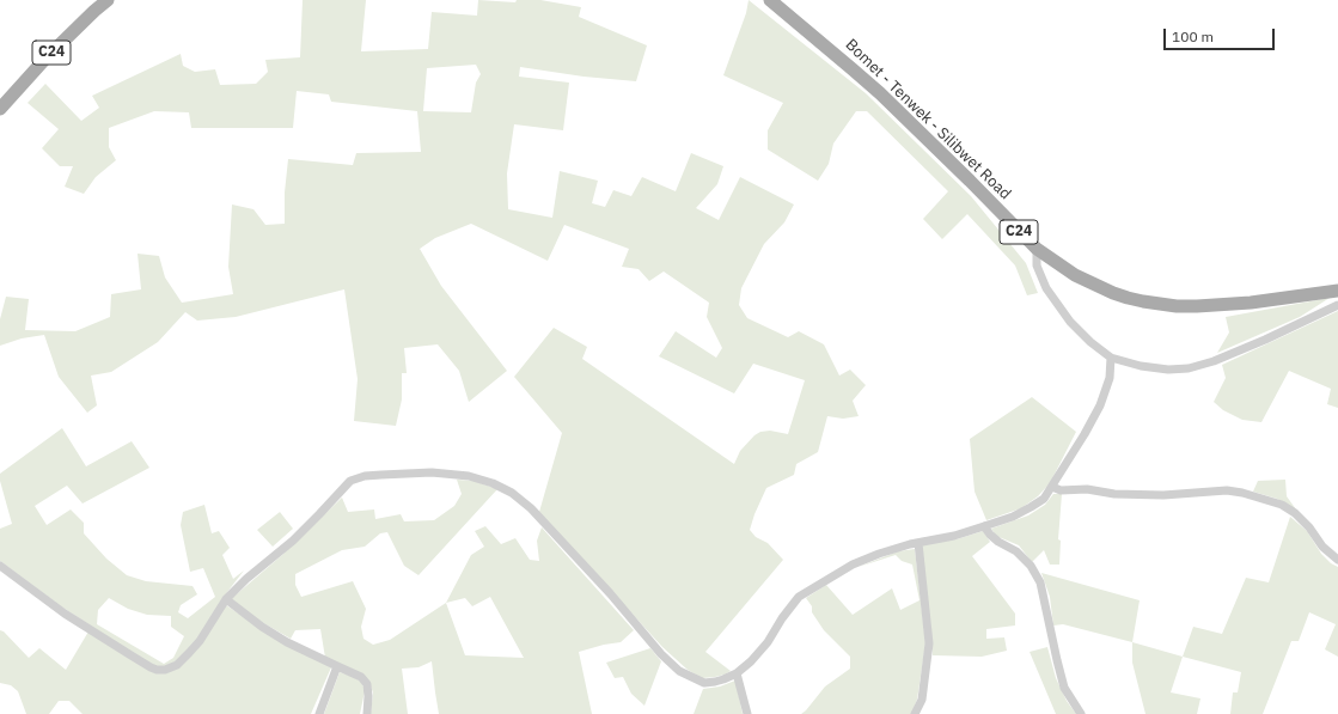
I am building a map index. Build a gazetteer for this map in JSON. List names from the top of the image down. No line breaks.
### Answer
{"streets":{"main road":["C24","Bomet - Tenwek - Silibwet Road"]},"scale_bar":"100 m"}
